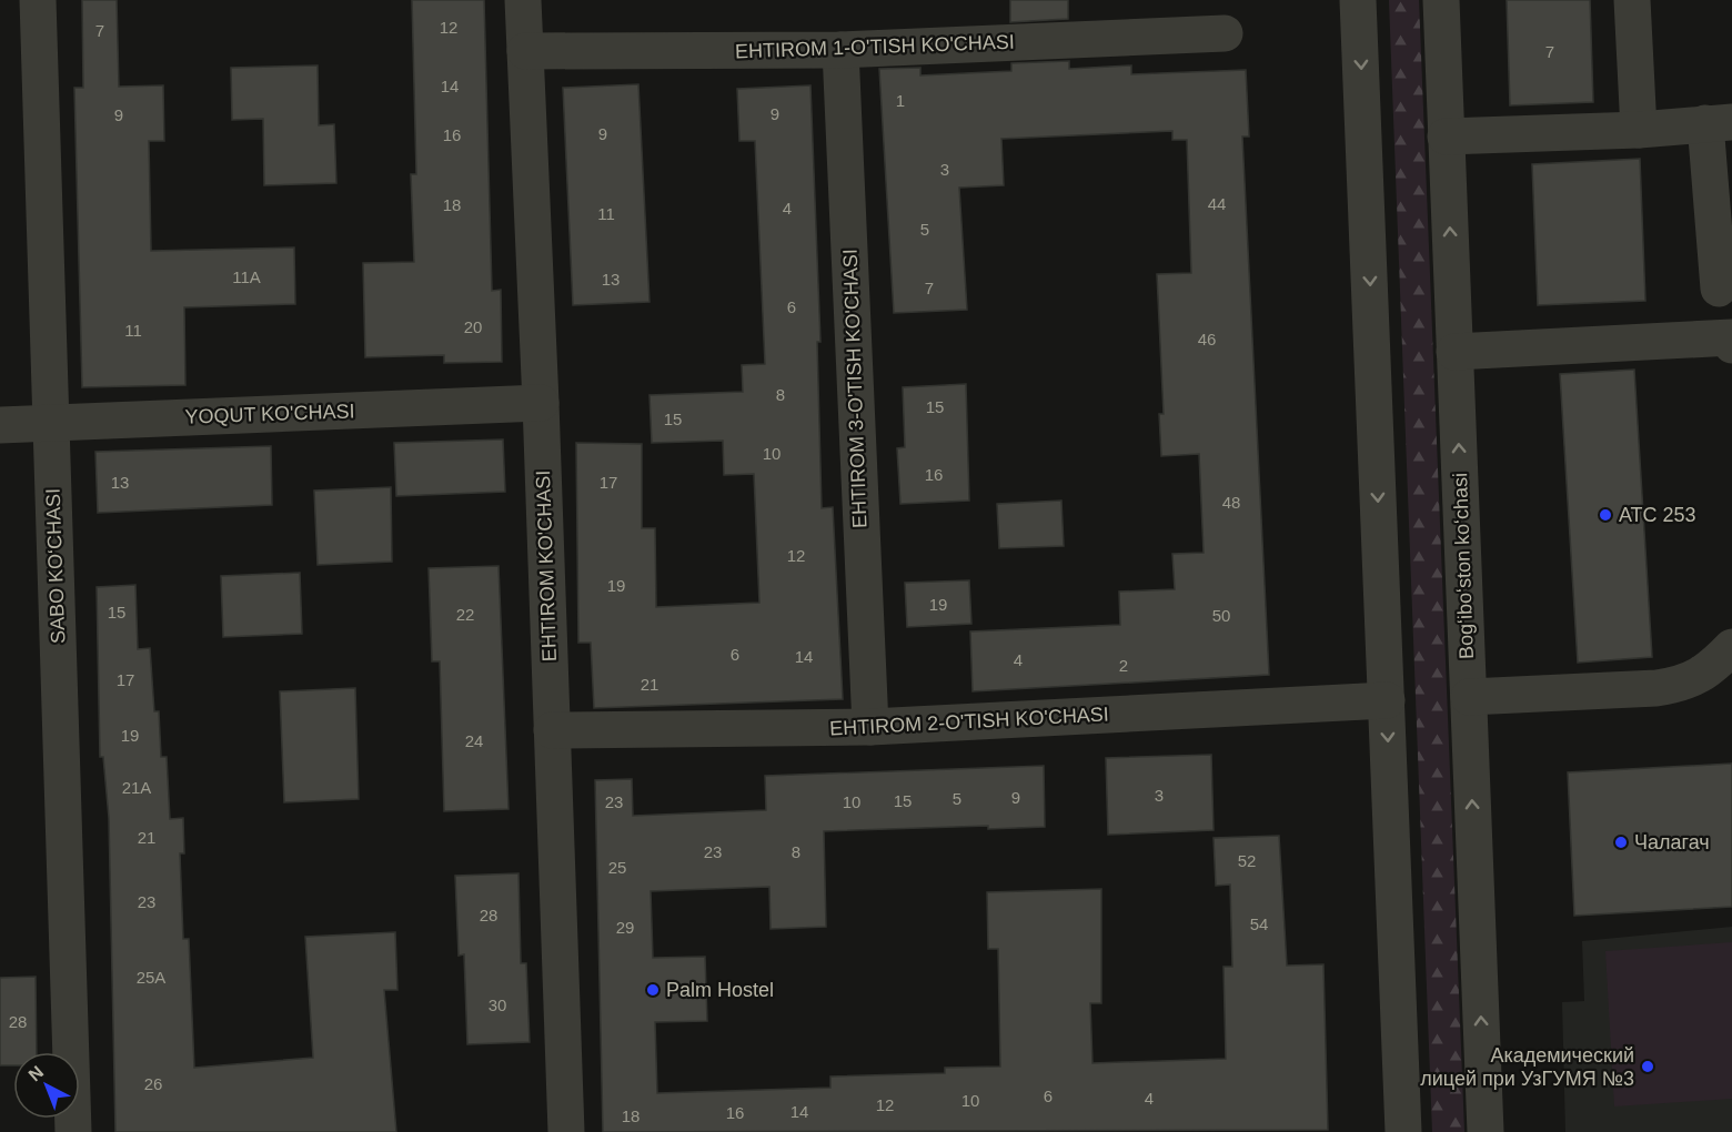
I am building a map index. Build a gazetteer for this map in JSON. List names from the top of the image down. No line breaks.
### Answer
{"streets":{"street":["EHTIROM 1-O'TISH KO'CHASI","EHTIROM 3-O'TISH KO'CHASI","YOQUT KO'CHASI","SABO KO‘CHASI","EHTIROM KO'CHASI","Bogʻiboʻston koʻchasi","EHTIROM 2-O'TISH KO'CHASI"]},"crossings":[["EHTIROM 1-O'TISH KO'CHASI","EHTIROM 3-O'TISH KO'CHASI"],["EHTIROM 1-O'TISH KO'CHASI","EHTIROM KO'CHASI"],["EHTIROM 3-O'TISH KO'CHASI","EHTIROM 2-O'TISH KO'CHASI"],["YOQUT KO'CHASI","SABO KO‘CHASI"],["YOQUT KO'CHASI","EHTIROM KO'CHASI"],["EHTIROM KO'CHASI","EHTIROM 2-O'TISH KO'CHASI"]],"places":["АТС 253","Чалагач","Palm Hostel","Академический лицей при УзГУМЯ №3"],"house_numbers":["12","7","7","14","1","9","9","9","16","3","44","18","4","11","5","11A","13","7","6","20","11","46","8","15","15","10","16","13","17","48","12","19","19","15","22","50","6","14","4","2","17","21","19","24","21A","3","9","5","15","23","10","21","23","8","52","25","23","28","54","29","25A","30","28","26","6","4","10","12","14","16","18"],"north":"top left"}
